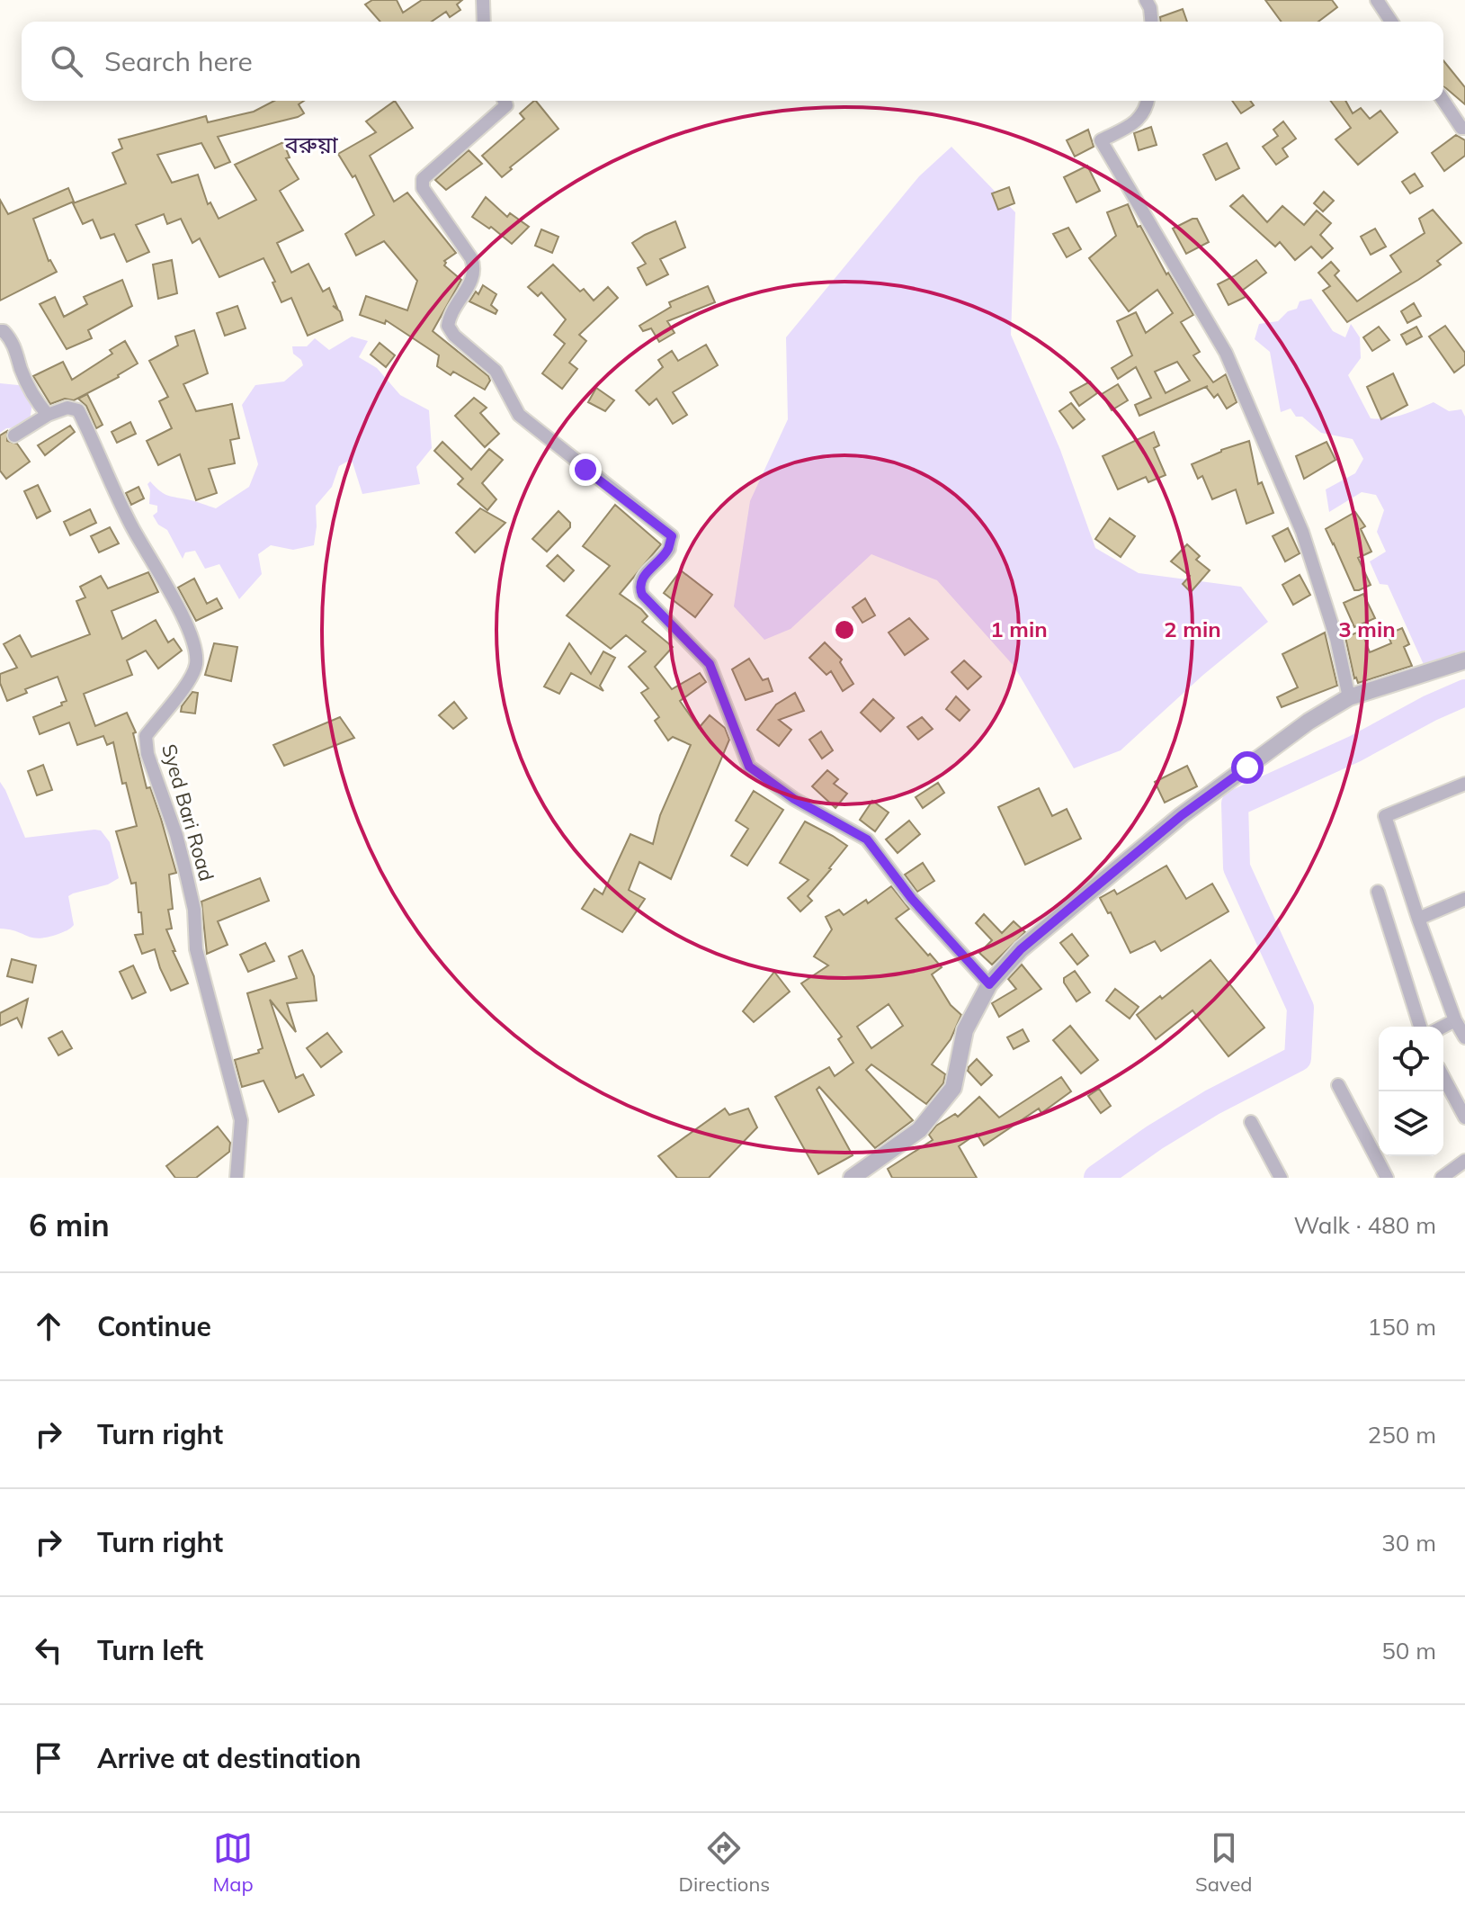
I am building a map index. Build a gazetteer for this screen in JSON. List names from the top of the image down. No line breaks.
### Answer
{"streets":{"street":["Syed Bari Road"]},"districts":["বরুয়া"],"page":{"search":"Search here","heading":["6 min","Walk · 480 m"],"list":[["Continue","150 m"],["Turn right","250 m"],["Turn right","30 m"],["Turn left","50 m"],"Arrive at destination"],"nav":["Map","Directions","Saved"]},"rings":["1 min","2 min","3 min"]}
